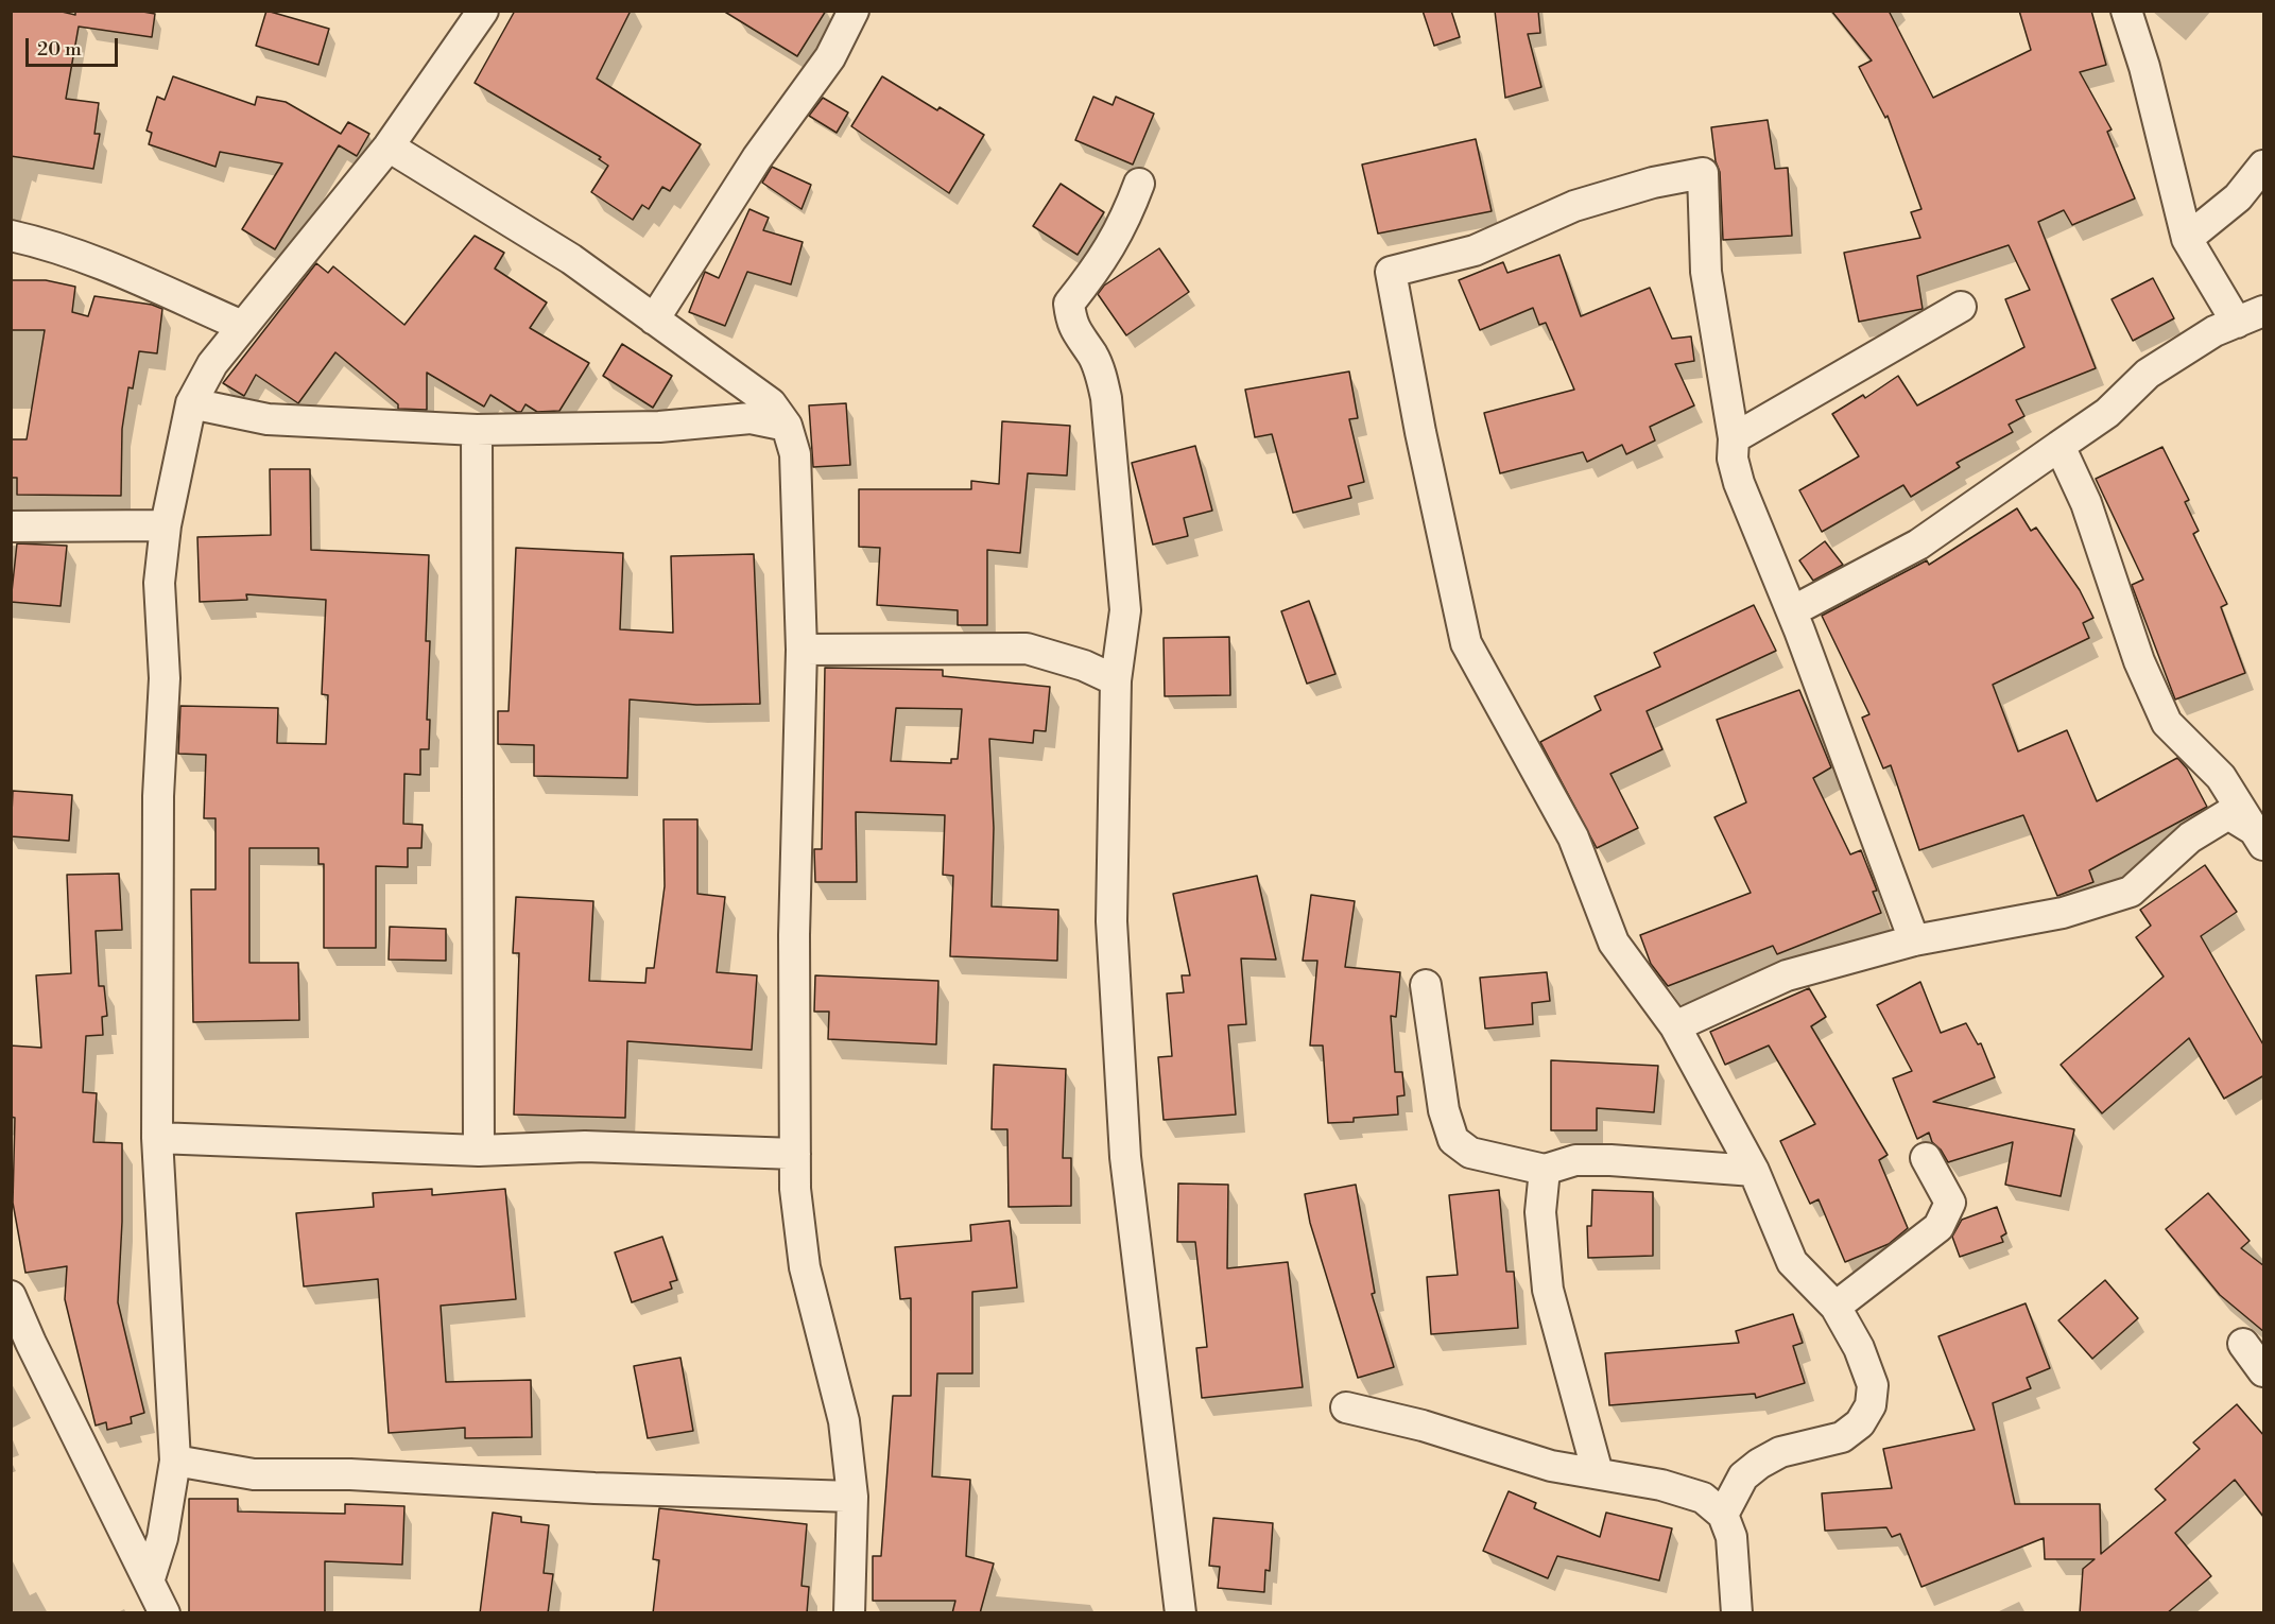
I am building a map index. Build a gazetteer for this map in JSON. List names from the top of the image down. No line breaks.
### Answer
{"scale_bar":"20 m"}
